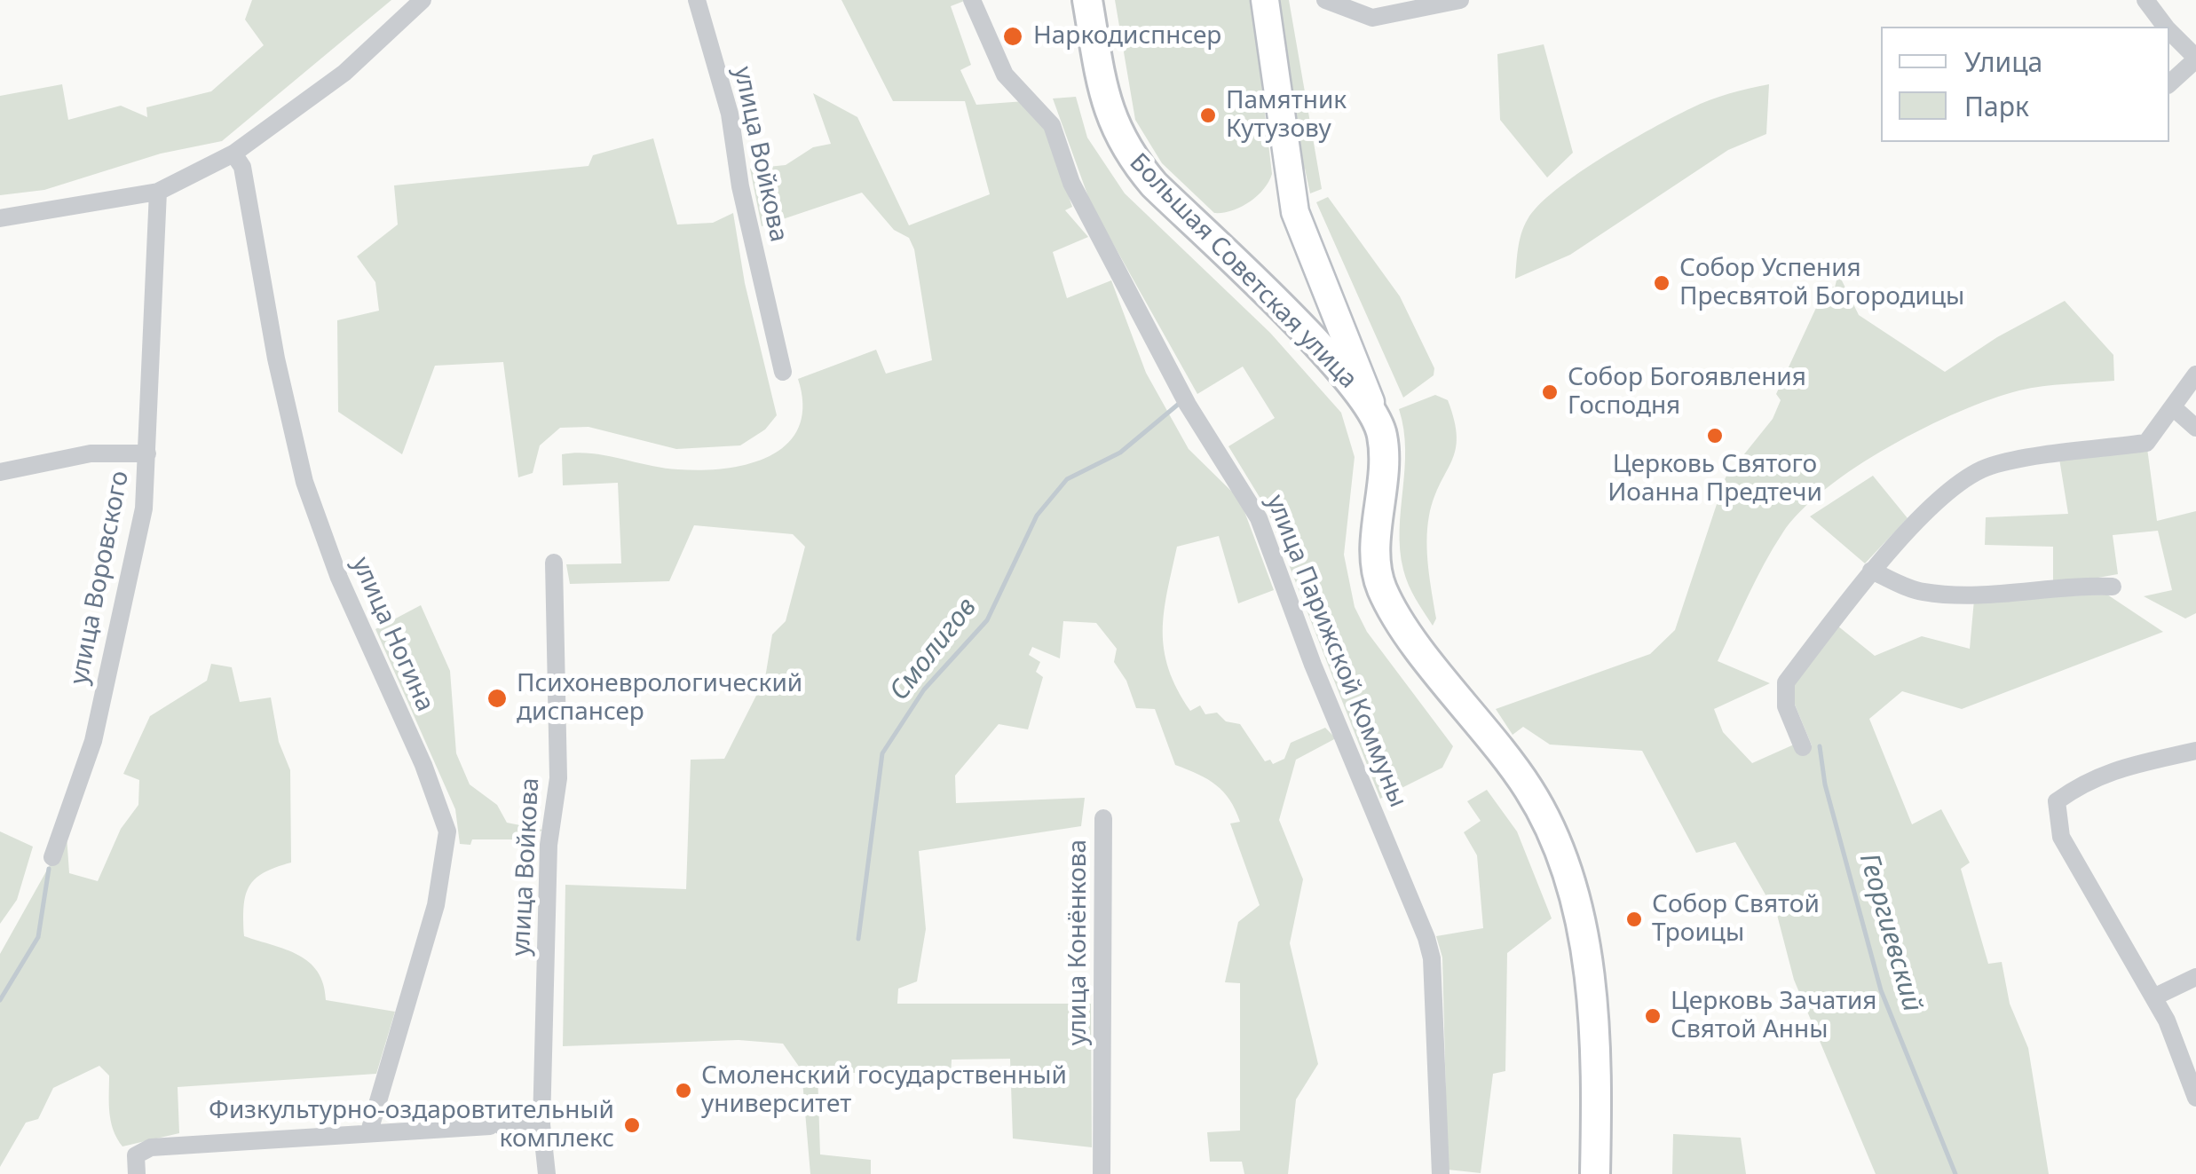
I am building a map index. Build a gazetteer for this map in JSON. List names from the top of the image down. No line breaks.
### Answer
{"streets":{"main road":["Большая Советская улица"],"street":["улица Войкова","улица Воровского","улица Ногина","улица Парижской Коммуны","улица Конёнкова"]},"water":["Смолигов","Георгиевский"],"places":["Наркодиспнсер","Памятник Кутузову","Собор Успения Пресвятой Богородицы","Собор Богоявления Господня","Церковь Святого Иоанна Предтечи","Психоневрологический диспансер","Собор Святой Троицы","Церковь Зачатия Святой Анны","Смоленский государственный университет","Физкультурно-оздаровтительный комплекс"],"legend":["Улица","Парк"]}
